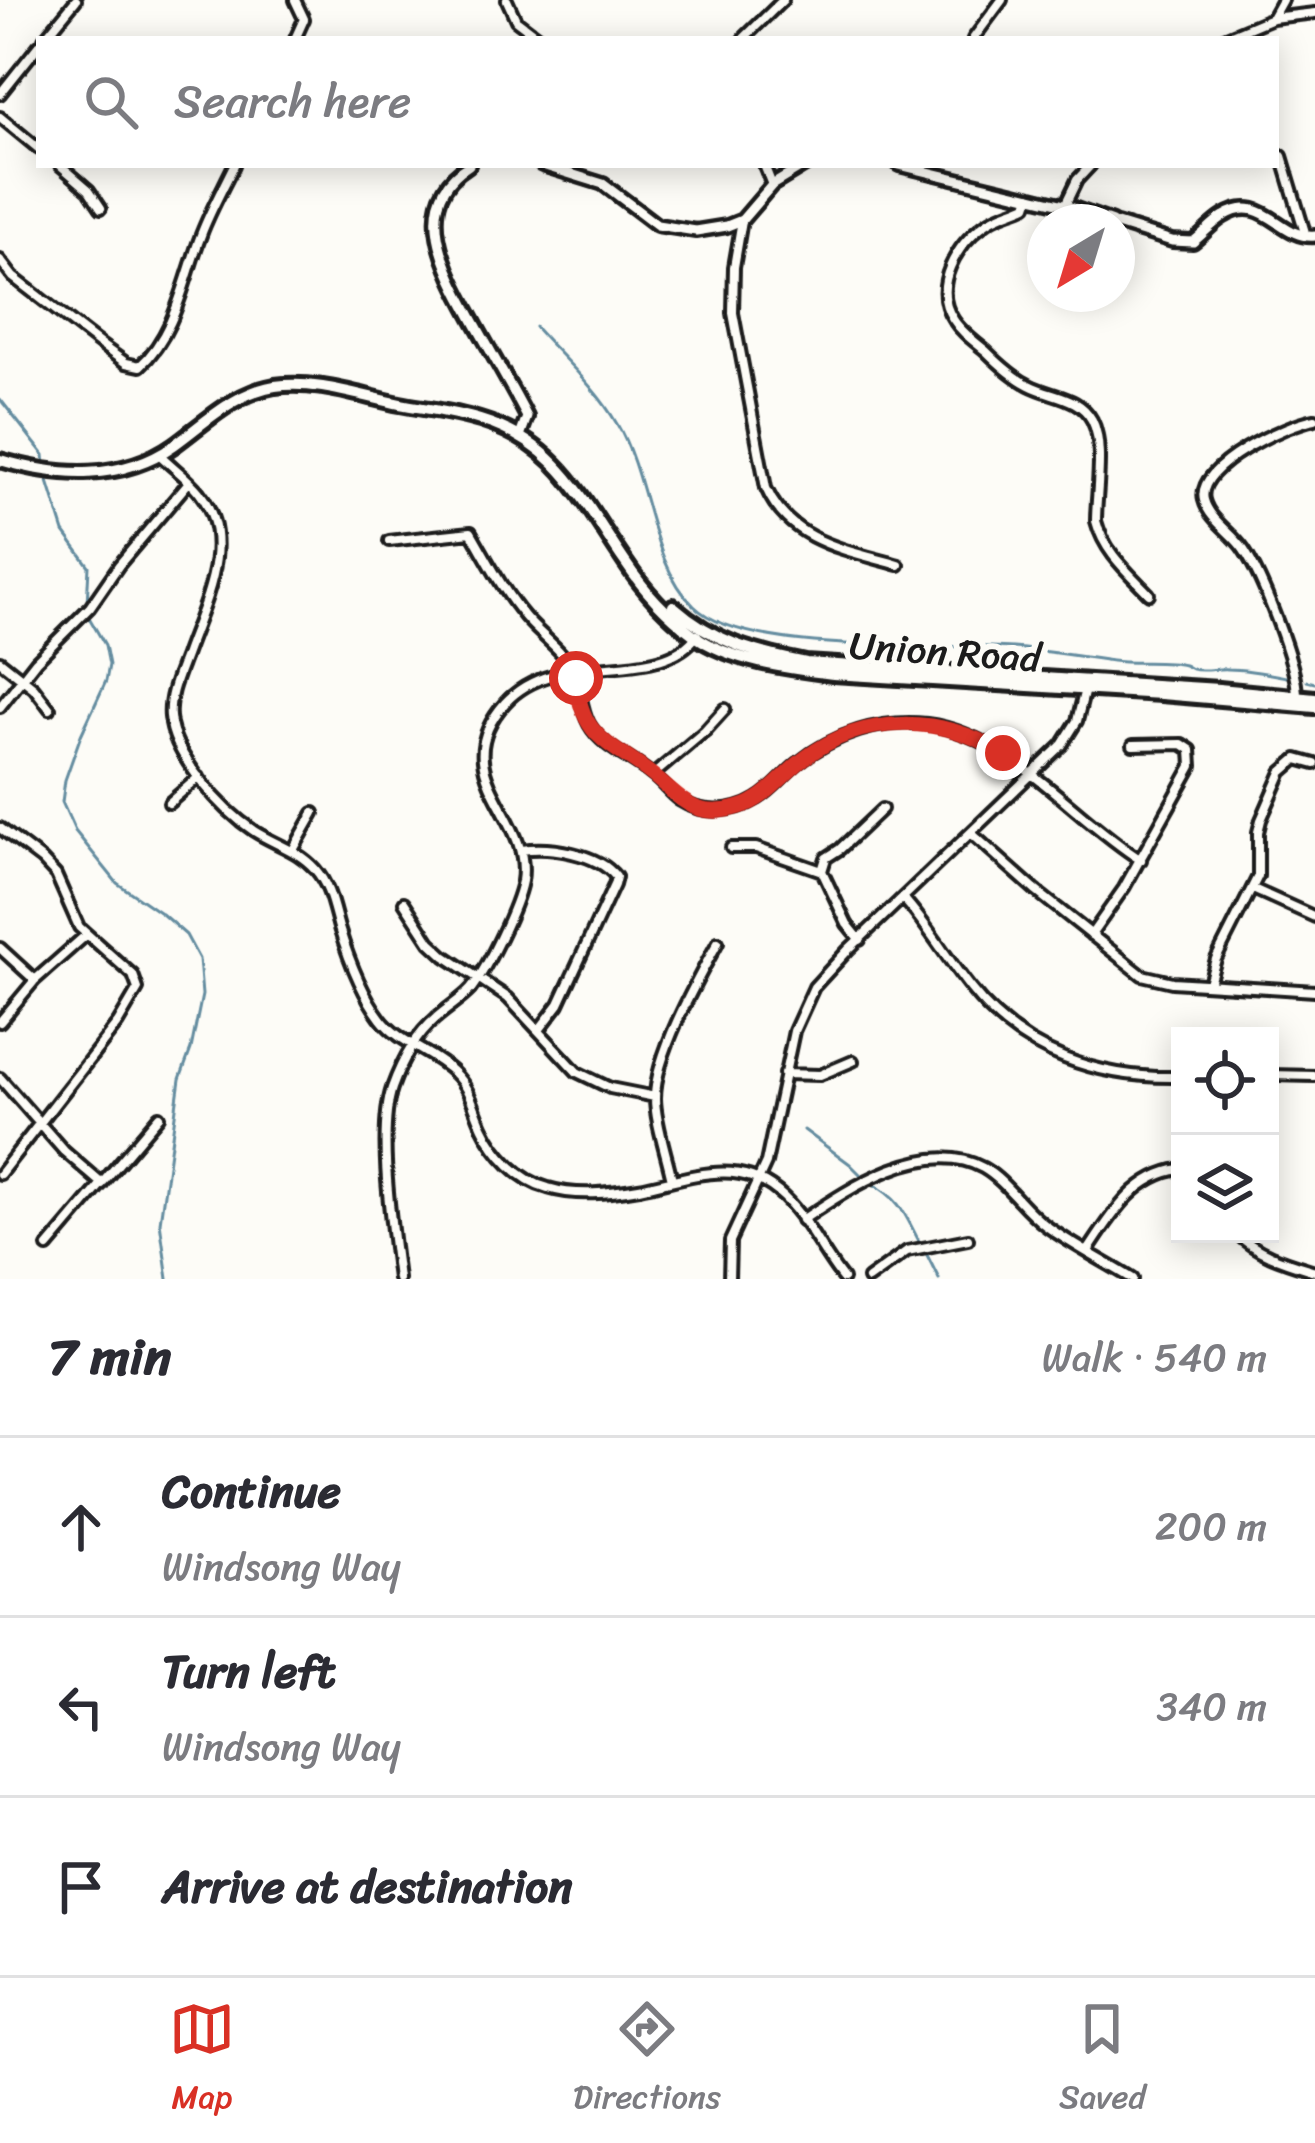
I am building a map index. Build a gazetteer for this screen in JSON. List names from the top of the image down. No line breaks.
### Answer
{"streets":{"main road":["Union Road"]},"north":"bottom left","page":{"search":"Search here","heading":["7 min","Walk · 540 m"],"list":[["Continue","Windsong Way","200 m"],["Turn left","Windsong Way","340 m"],"Arrive at destination"],"nav":["Map","Directions","Saved"]}}
